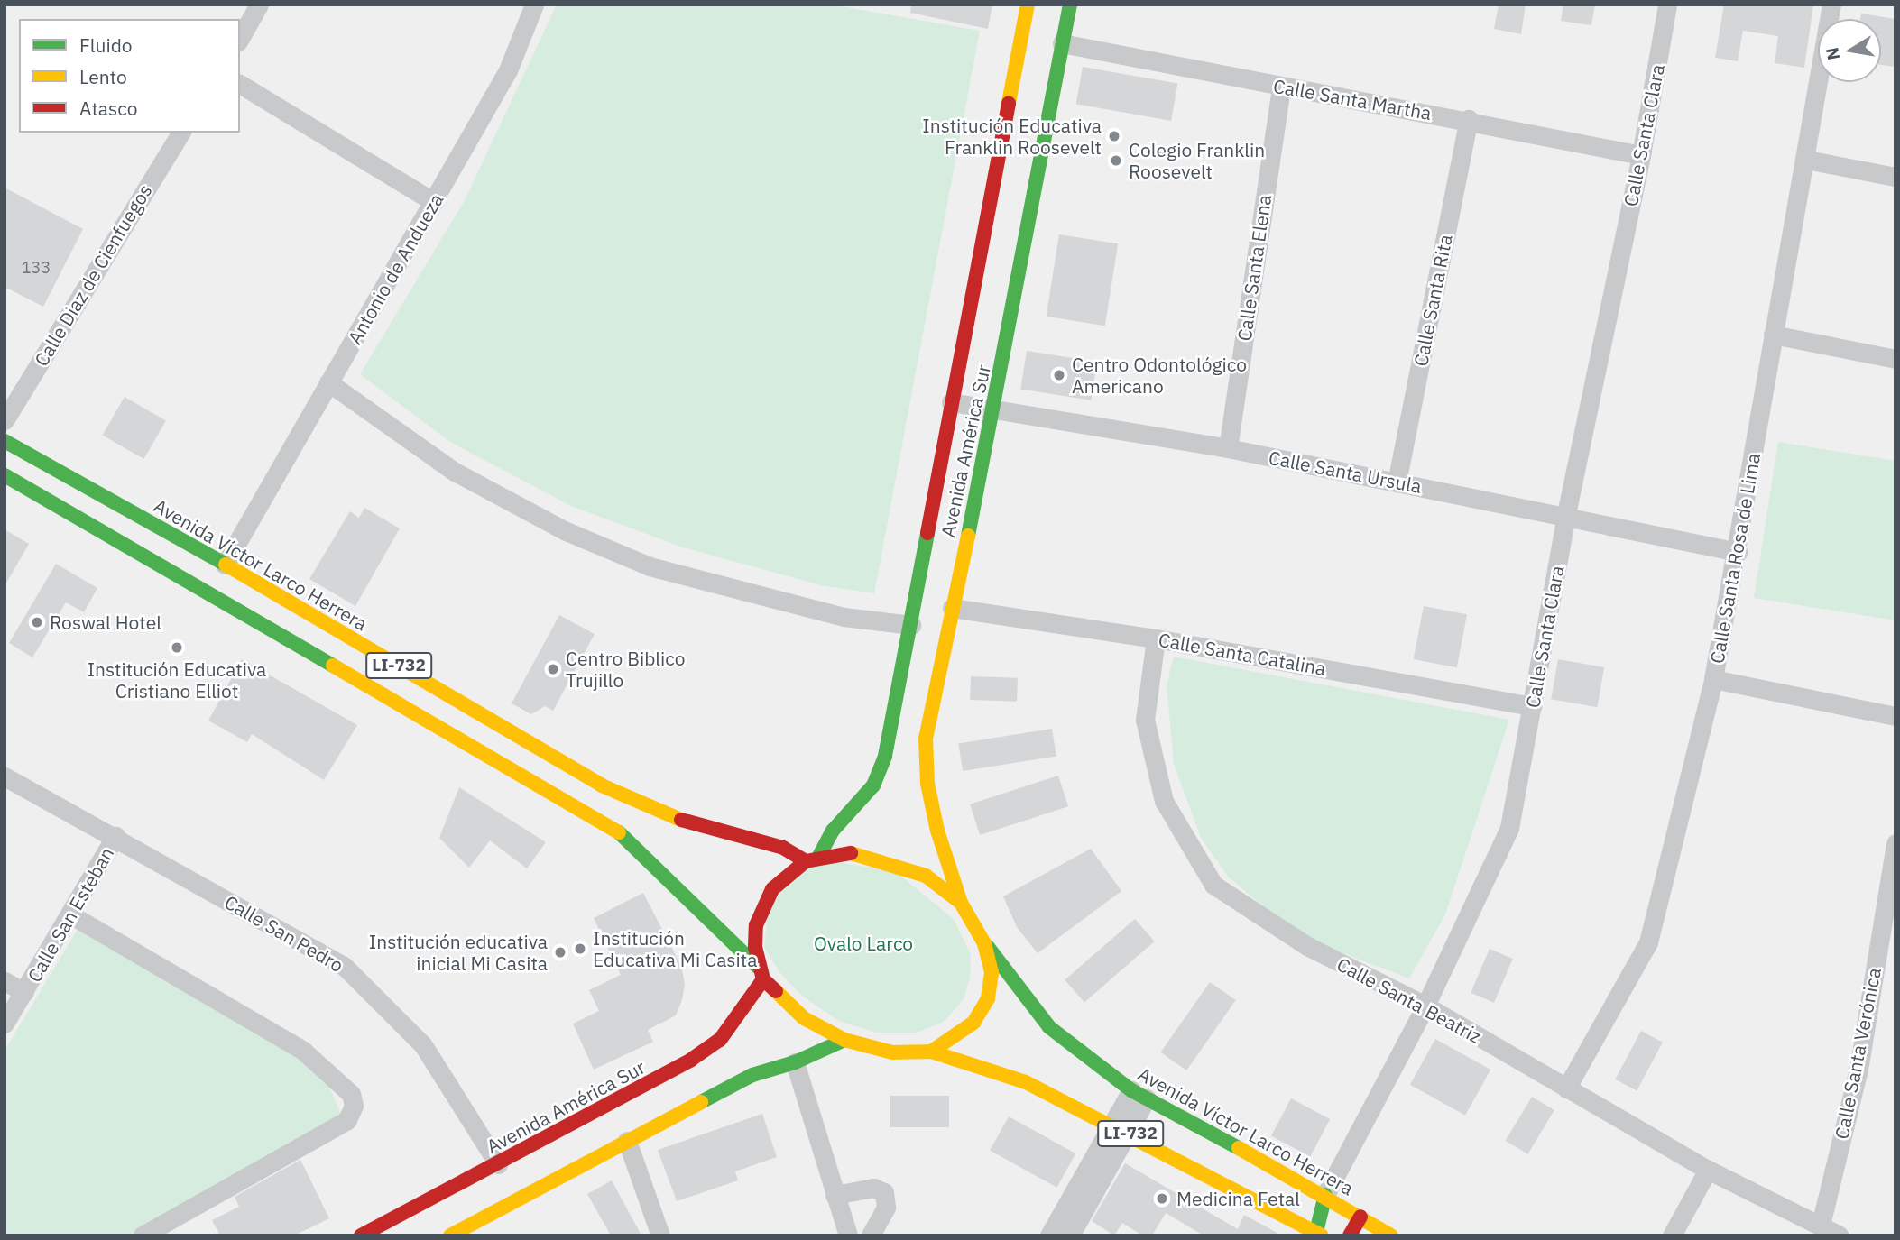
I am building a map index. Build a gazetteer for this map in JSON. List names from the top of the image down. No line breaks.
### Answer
{"streets":{"main road":["Calle Santa Clara","Avenida América Sur","Avenida Víctor Larco Herrera","LI-732"],"street":["Calle Santa Martha","Calle Santa Elena","Antonio de Andueza","Calle Diaz de Cienfuegos","Calle Santa Rita","Calle Santa Ursula","Calle Santa Rosa de Lima","Calle Santa Catalina","Calle San Esteban","Calle San Pedro","Calle Santa Beatriz","Calle Santa Verónica"]},"crossings":[["Calle Santa Martha","Calle Santa Clara"],["Calle Santa Martha","Calle Santa Elena"],["Calle Santa Martha","Calle Santa Rita"],["Calle Santa Martha","Avenida América Sur"],["Calle Santa Clara","Calle Santa Ursula"],["Calle Santa Clara","Avenida Víctor Larco Herrera"],["Calle Santa Clara","Calle Santa Catalina"],["Calle Santa Clara","LI-732"],["Calle Santa Clara","Calle Santa Beatriz"],["Calle Santa Elena","Calle Santa Ursula"],["Antonio de Andueza","Avenida Víctor Larco Herrera"],["Calle Santa Rita","Calle Santa Ursula"],["Avenida América Sur","Calle Santa Ursula"],["Avenida América Sur","Avenida Víctor Larco Herrera"],["Avenida América Sur","Calle Santa Catalina"],["Avenida América Sur","LI-732"],["Avenida América Sur","Calle San Pedro"],["Calle Santa Ursula","Calle Santa Rosa de Lima"],["Calle Santa Rosa de Lima","Calle Santa Beatriz"],["Avenida Víctor Larco Herrera","LI-732"],["Calle Santa Catalina","Calle Santa Beatriz"],["Calle San Esteban","Calle San Pedro"],["Calle Santa Beatriz","Calle Santa Verónica"]],"parks":["Ovalo Larco"],"places":["Institución Educativa Franklin Roosevelt","Colegio Franklin Roosevelt","Centro Odontológico Americano","Roswal Hotel","Institución Educativa Cristiano Elliot","Centro Biblico Trujillo","Institución Educativa Mi Casita","Institución educativa inicial Mi Casita","Medicina Fetal"],"house_numbers":["133"],"legend":["Fluido","Lento","Atasco"],"north":"left"}
